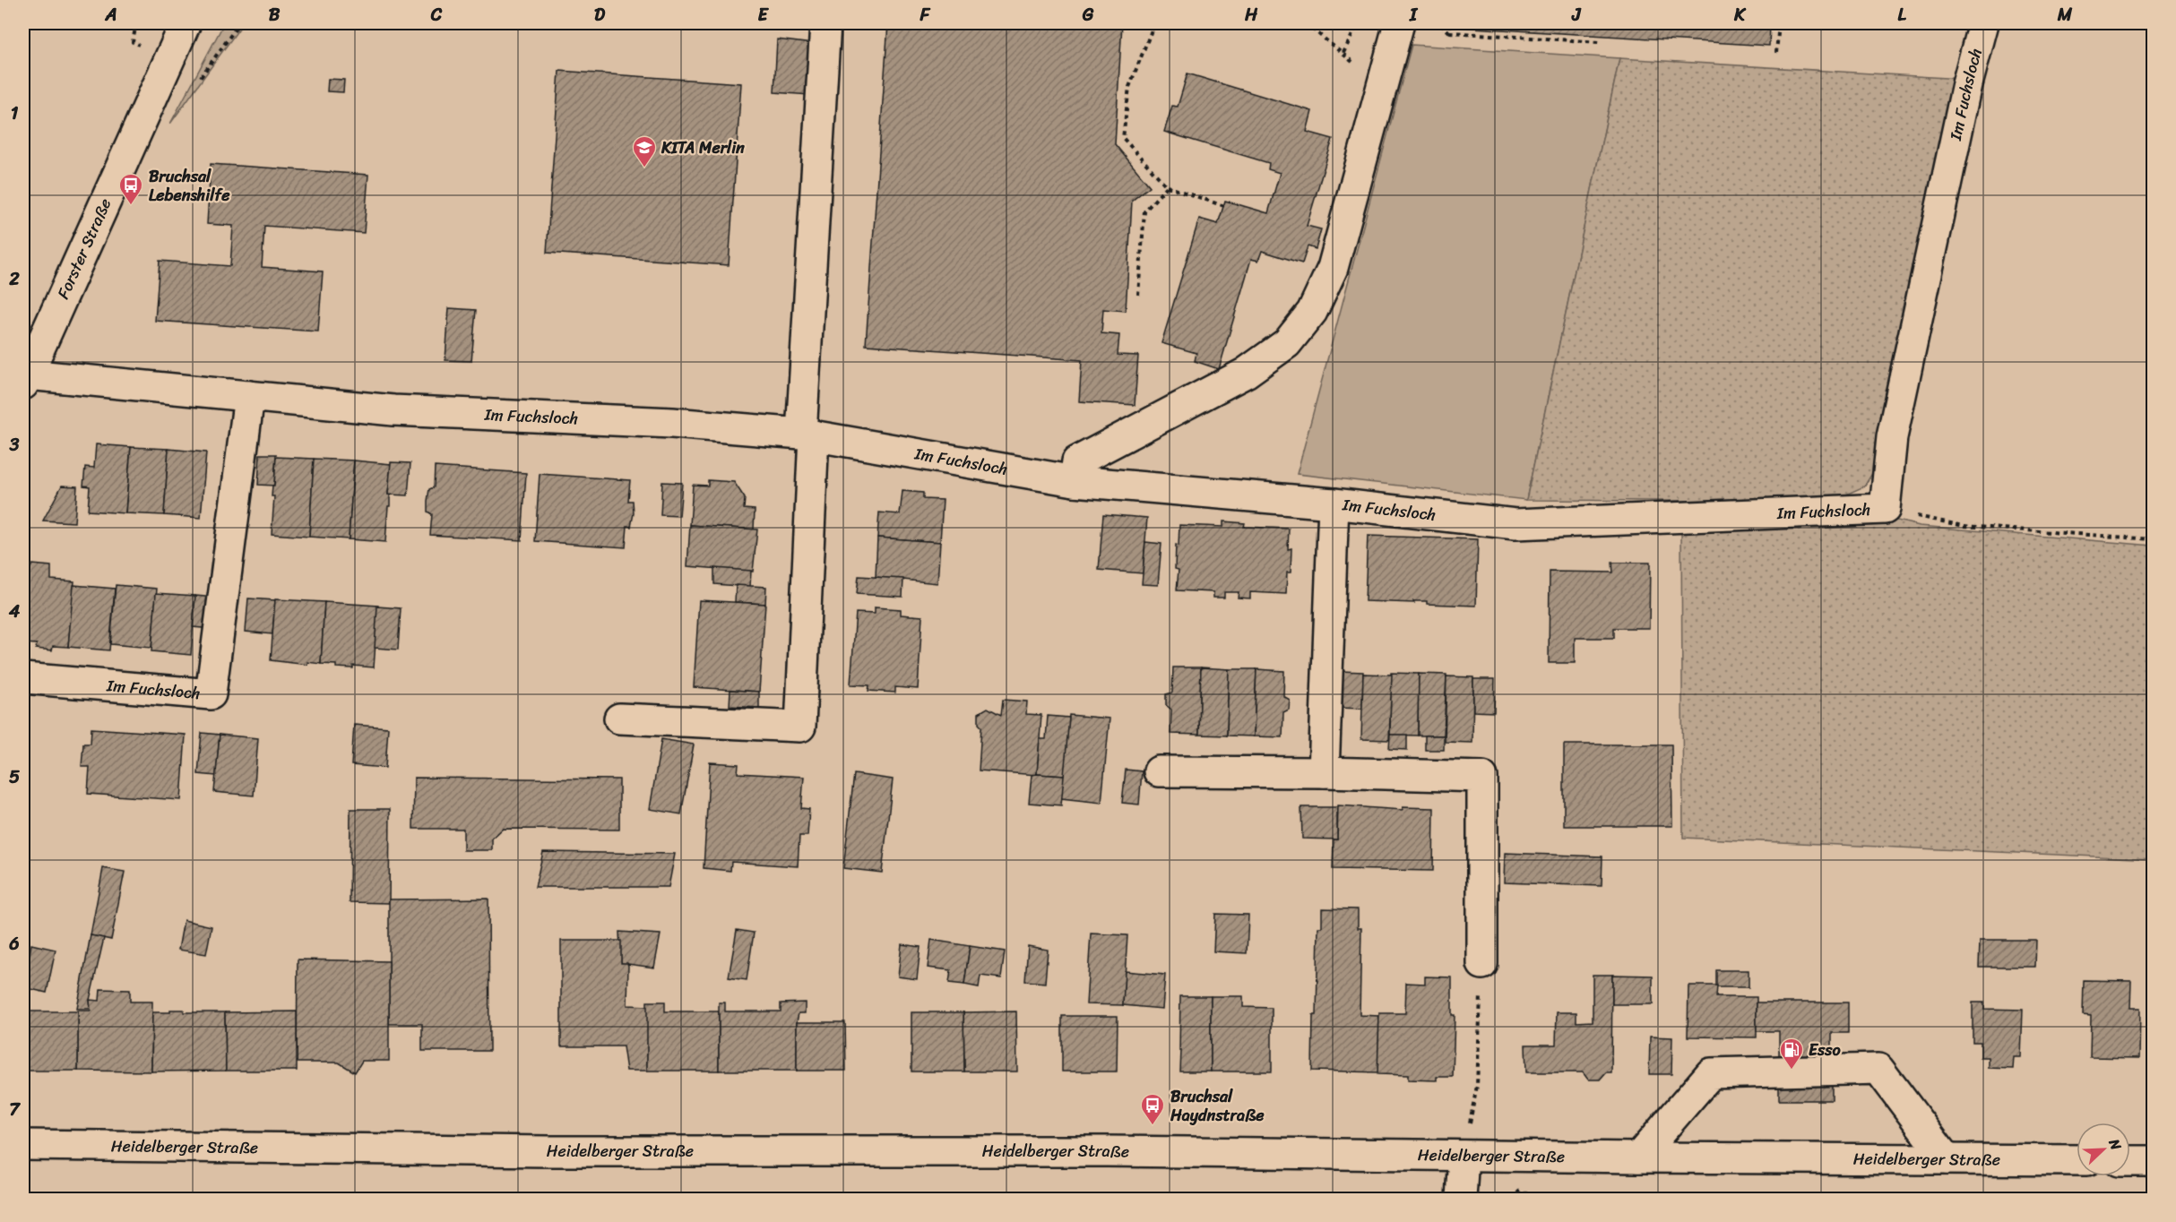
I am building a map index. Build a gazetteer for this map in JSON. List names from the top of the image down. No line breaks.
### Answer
{"streets":{"street":["Im Fuchsloch","Forster Straße","Heidelberger Straße"]},"crossings":[["Im Fuchsloch","Forster Straße"]],"places":{"school or university":["KITA Merlin"],"bus stop":["Bruchsal Lebenshilfe","Bruchsal Haydnstraße"],"fuel station":["Esso"]},"north":"top right","grid":{"columns":["A","B","C","D","E","F","G","H","I","J","K","L","M"],"rows":["1","2","3","4","5","6","7"]}}
